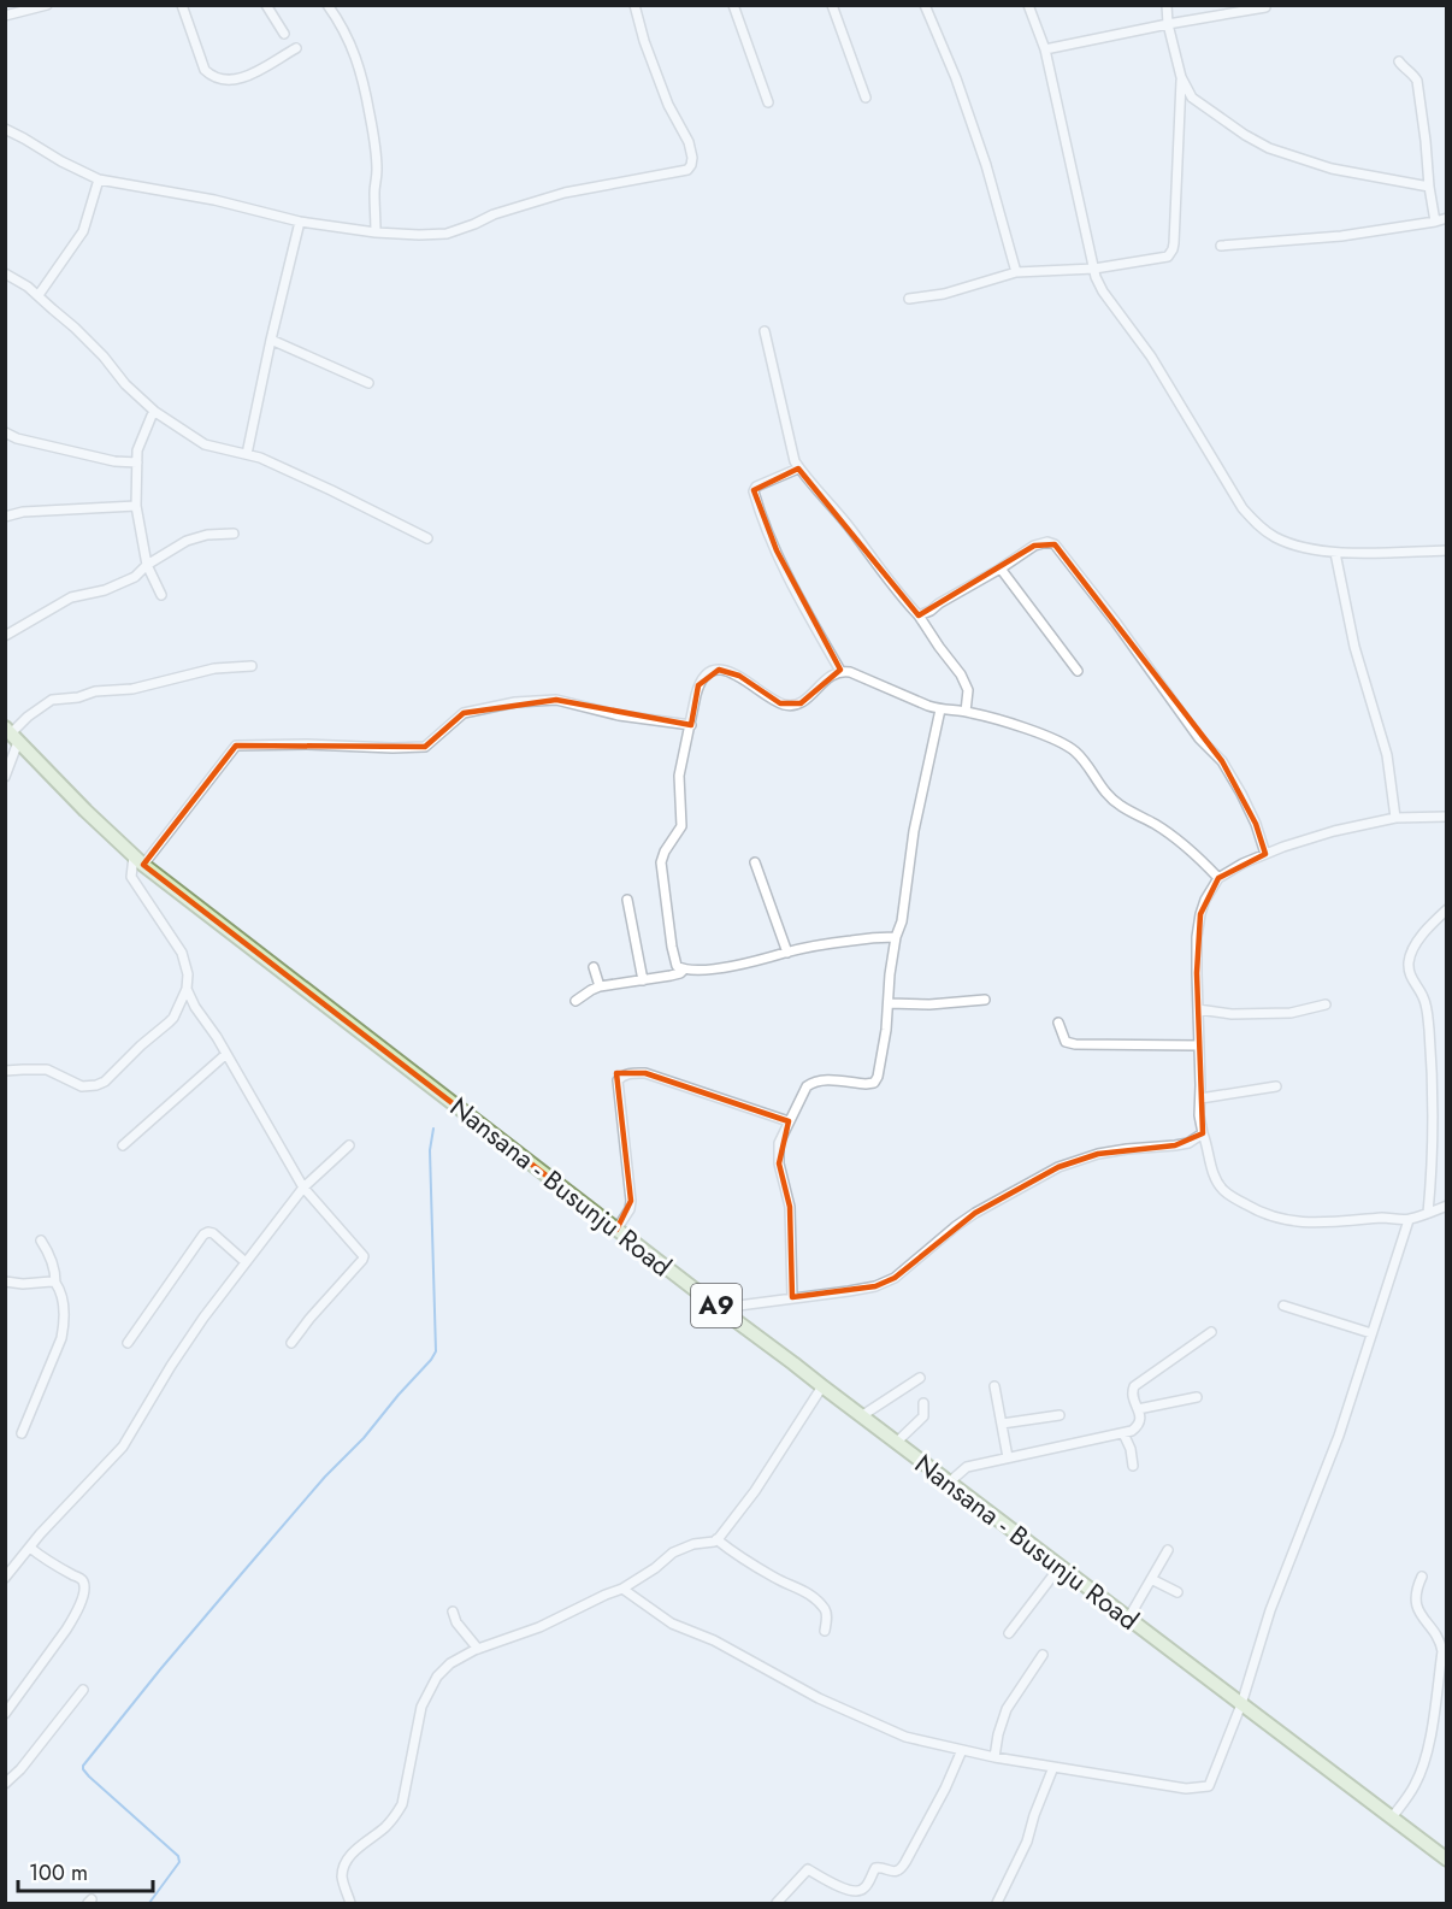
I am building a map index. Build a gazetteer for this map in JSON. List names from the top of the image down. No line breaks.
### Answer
{"streets":{"main road":["Nansana - Busunju Road","A9"]},"scale_bar":"100 m"}
